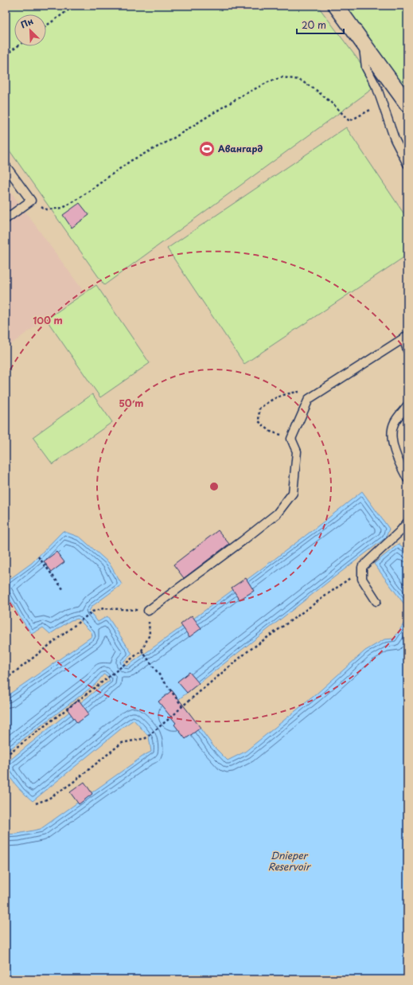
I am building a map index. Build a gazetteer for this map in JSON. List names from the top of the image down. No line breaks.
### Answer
{"water":["Dnieper Reservoir"],"places":{"sports":["Авангард"]},"scale_bar":"20 m","north":"top left","rings":["100 m","50 m"]}
